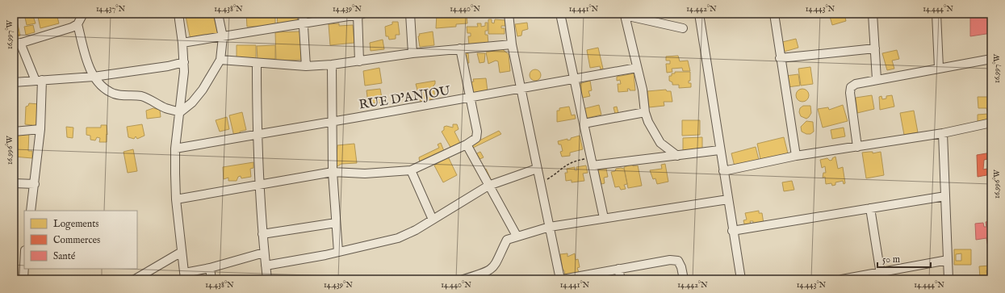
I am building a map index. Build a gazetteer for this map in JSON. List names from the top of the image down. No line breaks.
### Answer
{"streets":{"street":["RUE D’ANJOU"]},"legend":["Logements","Commerces","Santé"],"scale_bar":"50 m","coordinates":["14.437°N","14.438°N","14.439°N","14.440°N","14.441°N","14.442°N","14.443°N","14.444°N","16.997°W","16.996°W"]}
